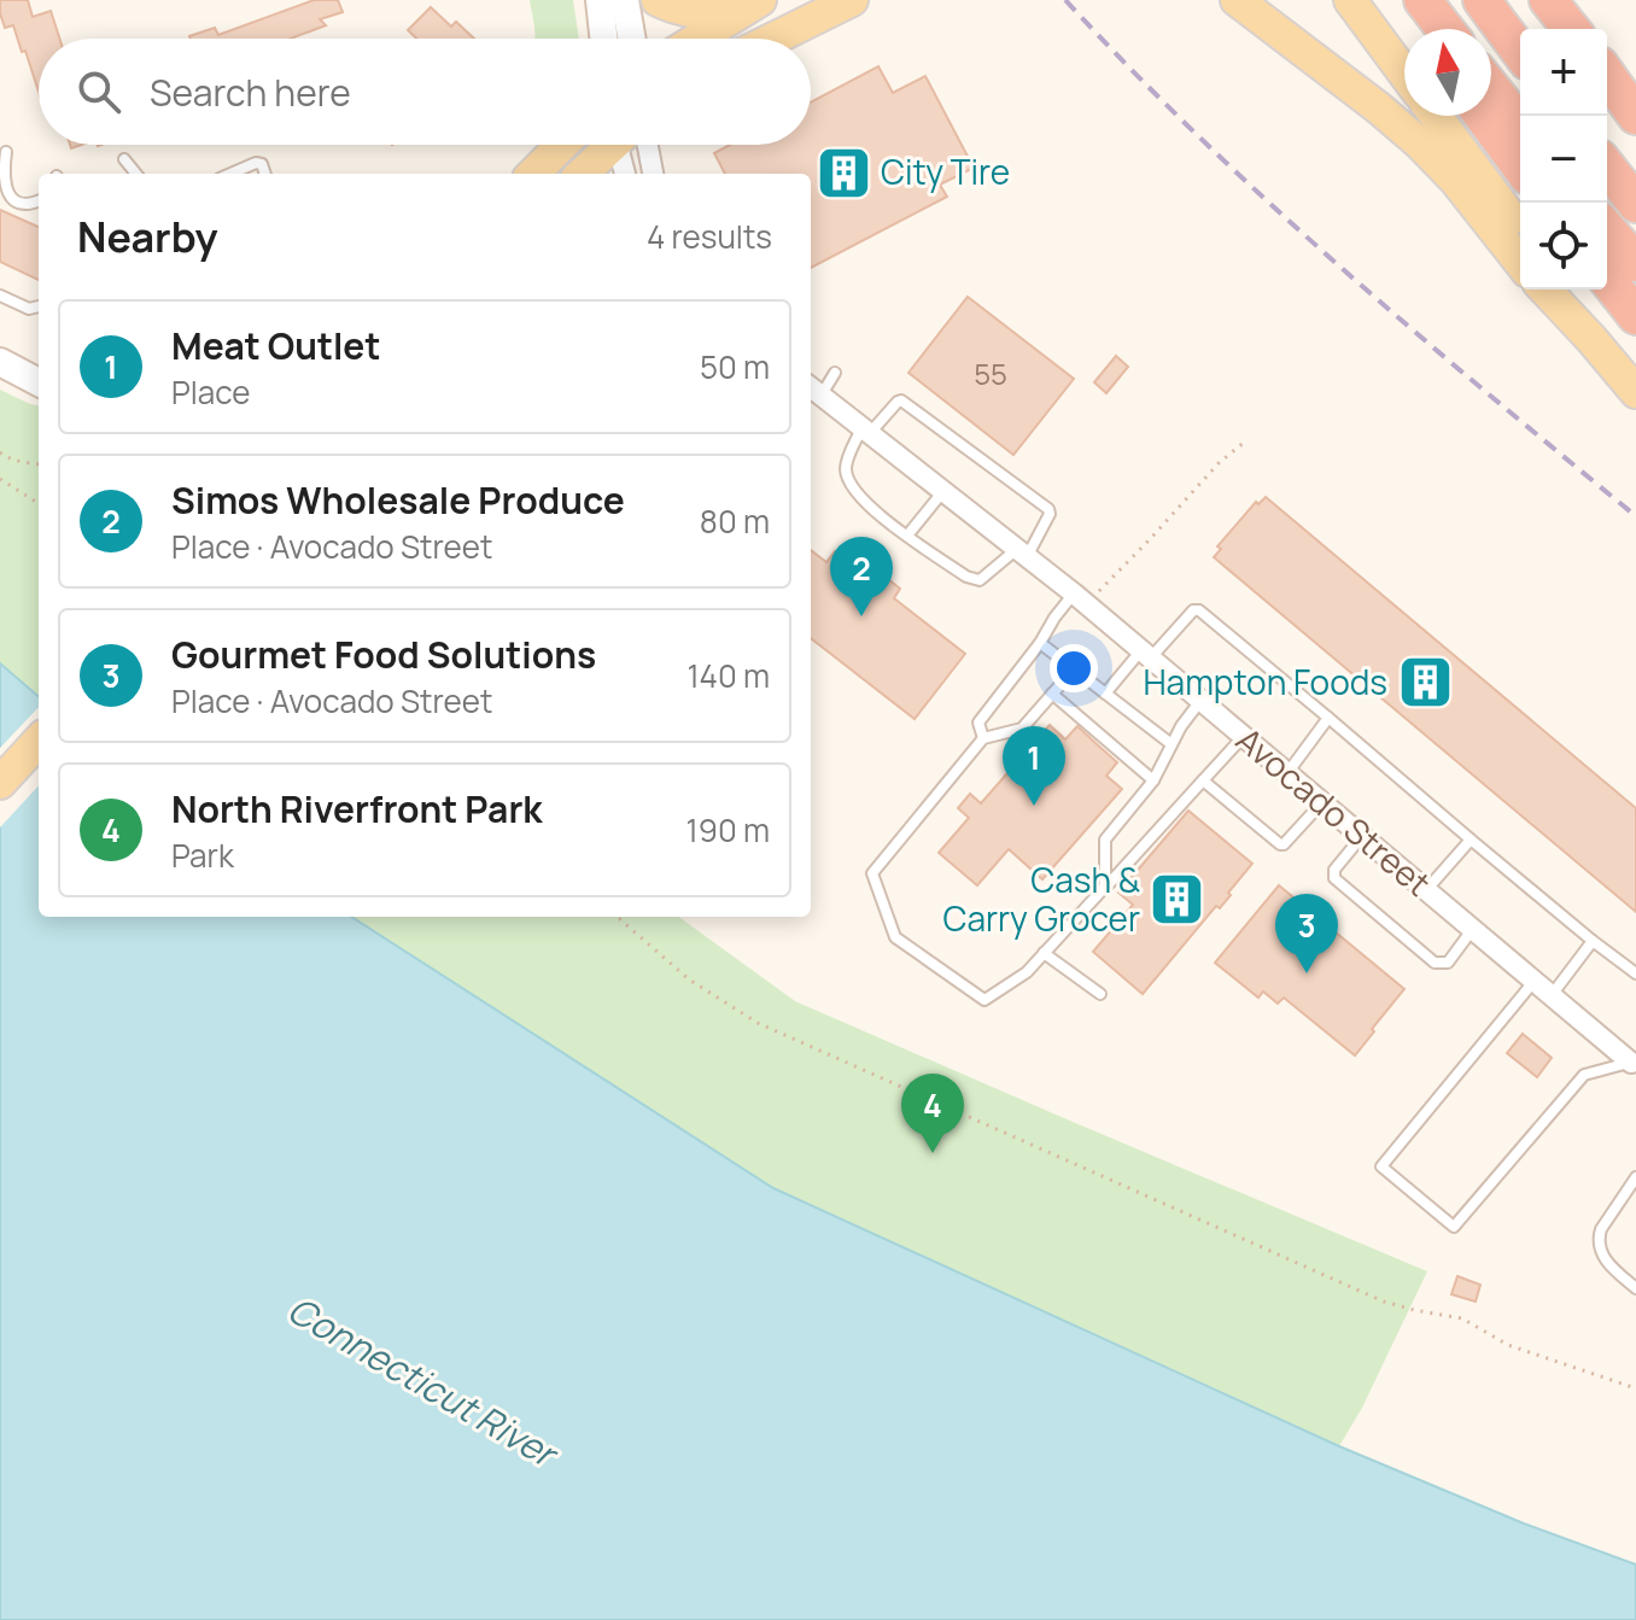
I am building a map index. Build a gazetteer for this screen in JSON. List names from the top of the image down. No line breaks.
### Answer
{"streets":{"street":["Avocado Street"]},"water":["Connecticut River"],"places":{"building":["City Tire","Hampton Foods","Cash & Carry Grocer"]},"house_numbers":["55"],"north":"top","page":{"map_buttons":["+","−"],"search":"Search here","heading":["Nearby","4 results"],"list":[{"mark":"1","name":"Meat Outlet","note":"Place","value":"50 m"},{"mark":"2","name":"Simos Wholesale Produce","note":"Place · Avocado Street","value":"80 m"},{"mark":"3","name":"Gourmet Food Solutions","note":"Place · Avocado Street","value":"140 m"},{"mark":"4","name":"North Riverfront Park","note":"Park","value":"190 m"}],"pins":["2","1","3","4"]}}
